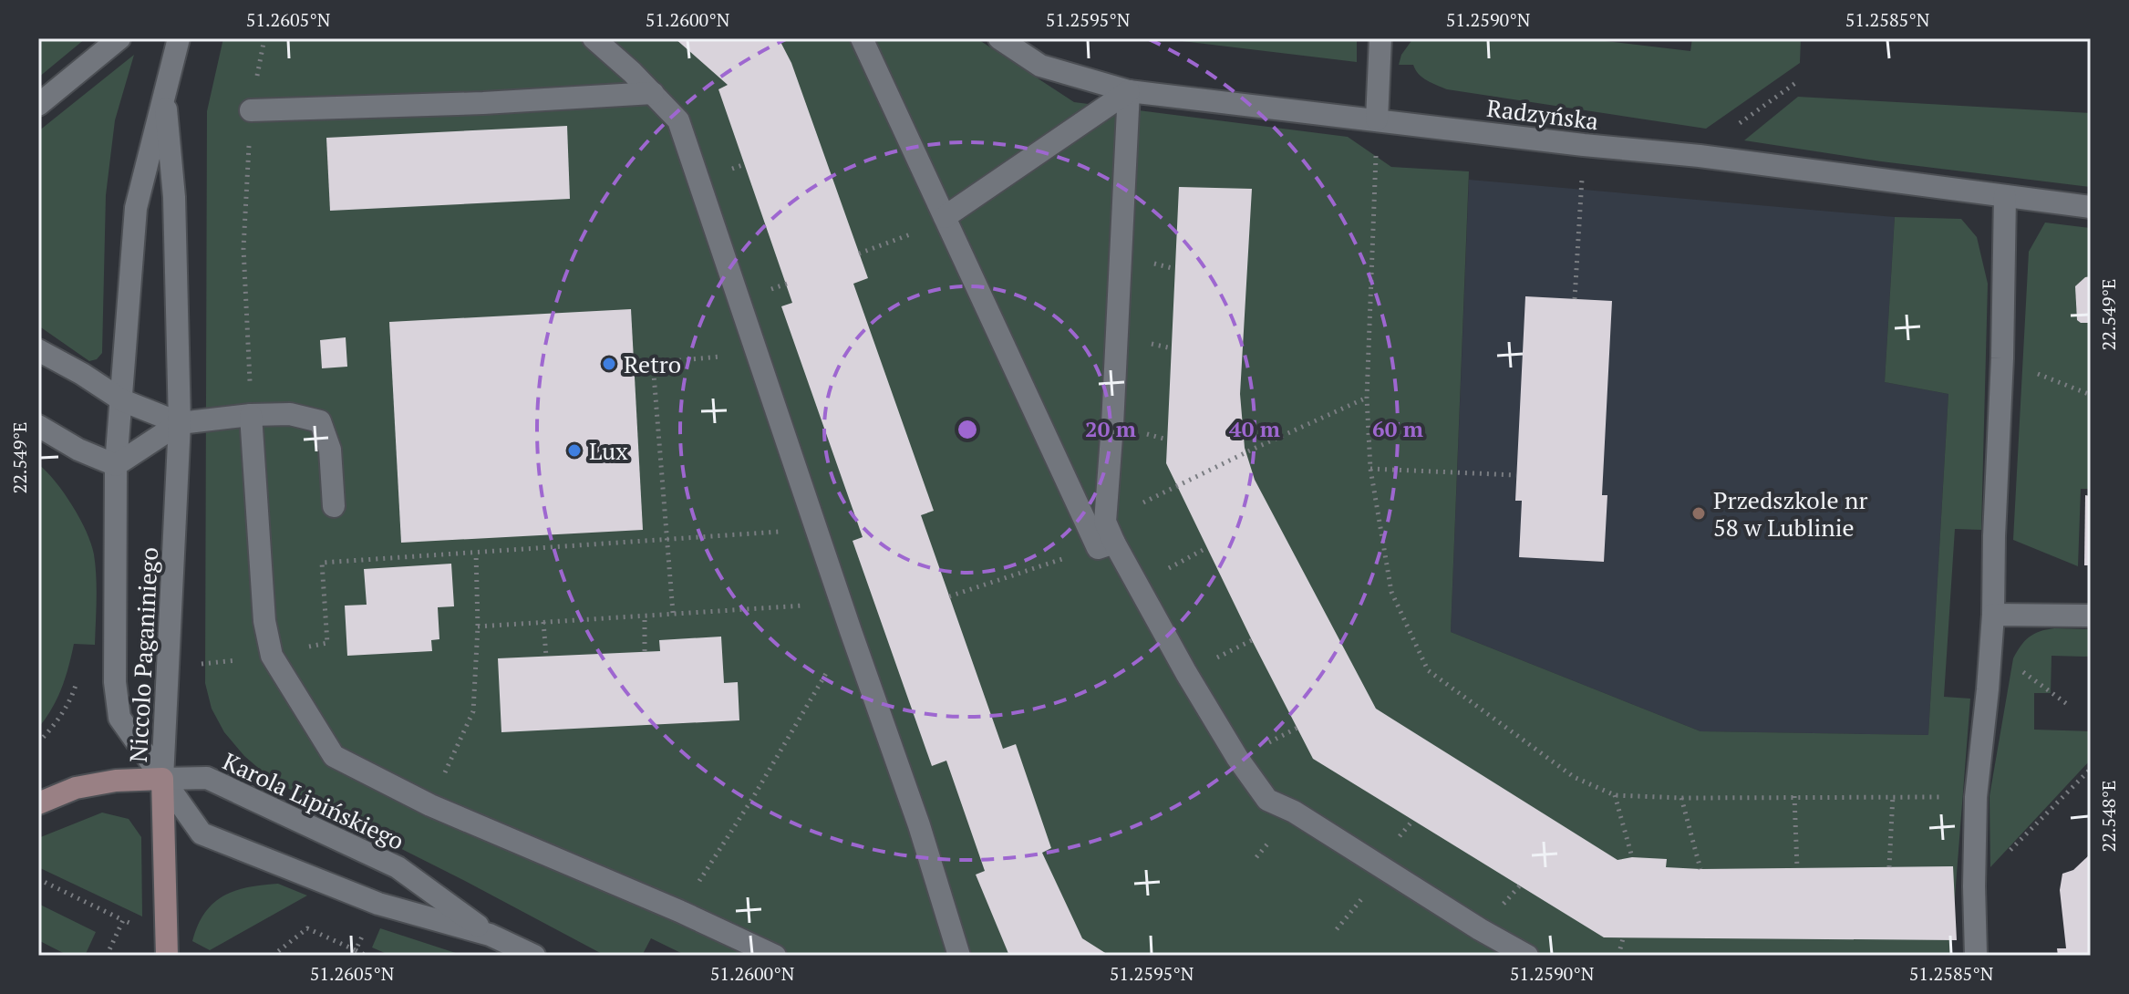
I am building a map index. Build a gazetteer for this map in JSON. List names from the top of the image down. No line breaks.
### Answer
{"streets":{"street":["Radzyńska","Niccolo Paganiniego","Karola Lipińskiego"]},"crossings":[["Niccolo Paganiniego","Karola Lipińskiego"]],"places":["Retro","Lux","Przedszkole nr 58 w Lublinie"],"coordinates":["51.2605°N","51.2600°N","51.2595°N","51.2590°N","51.2585°N","22.549°E","22.548°E"],"rings":["20 m","40 m","60 m"]}
